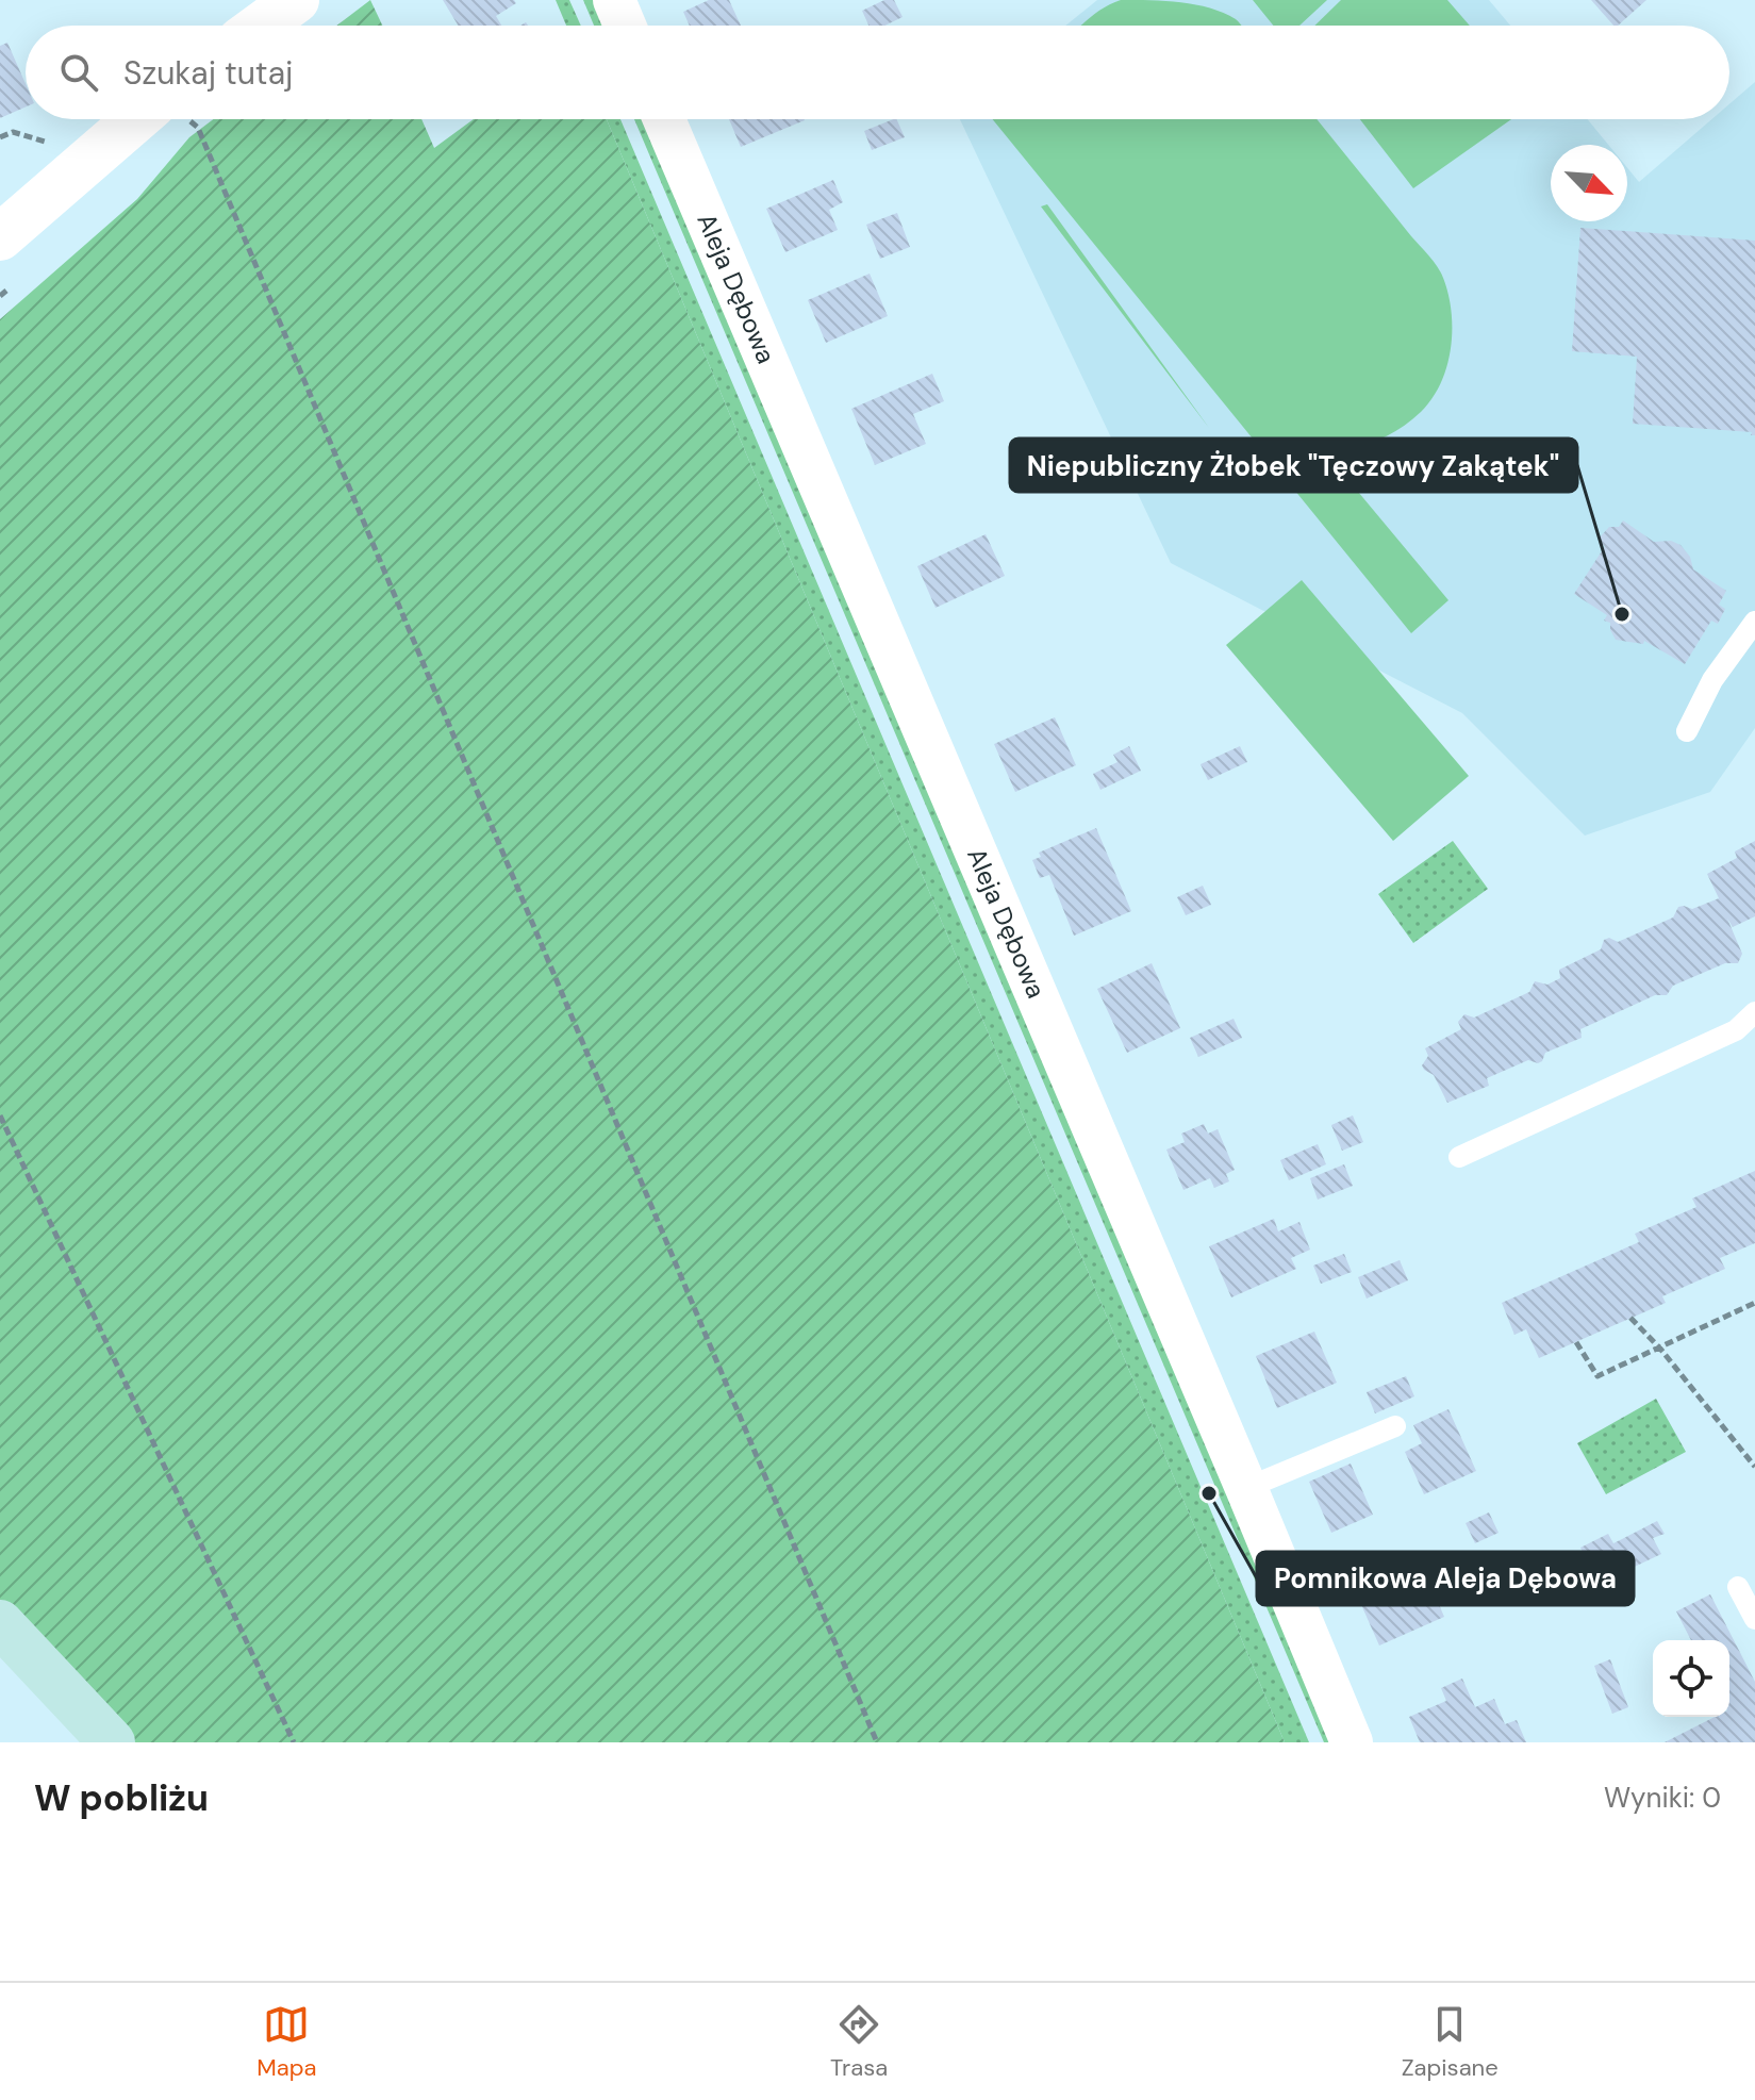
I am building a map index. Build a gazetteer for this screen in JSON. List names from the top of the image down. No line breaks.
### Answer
{"streets":{"street":["Aleja Dębowa"]},"places":["Niepubliczny Żłobek \"Tęczowy Zakątek\"","Pomnikowa Aleja Dębowa"],"north":"bottom right","page":{"search":"Szukaj tutaj","heading":["W pobliżu","Wyniki: 0"],"nav":["Mapa","Trasa","Zapisane"]}}
